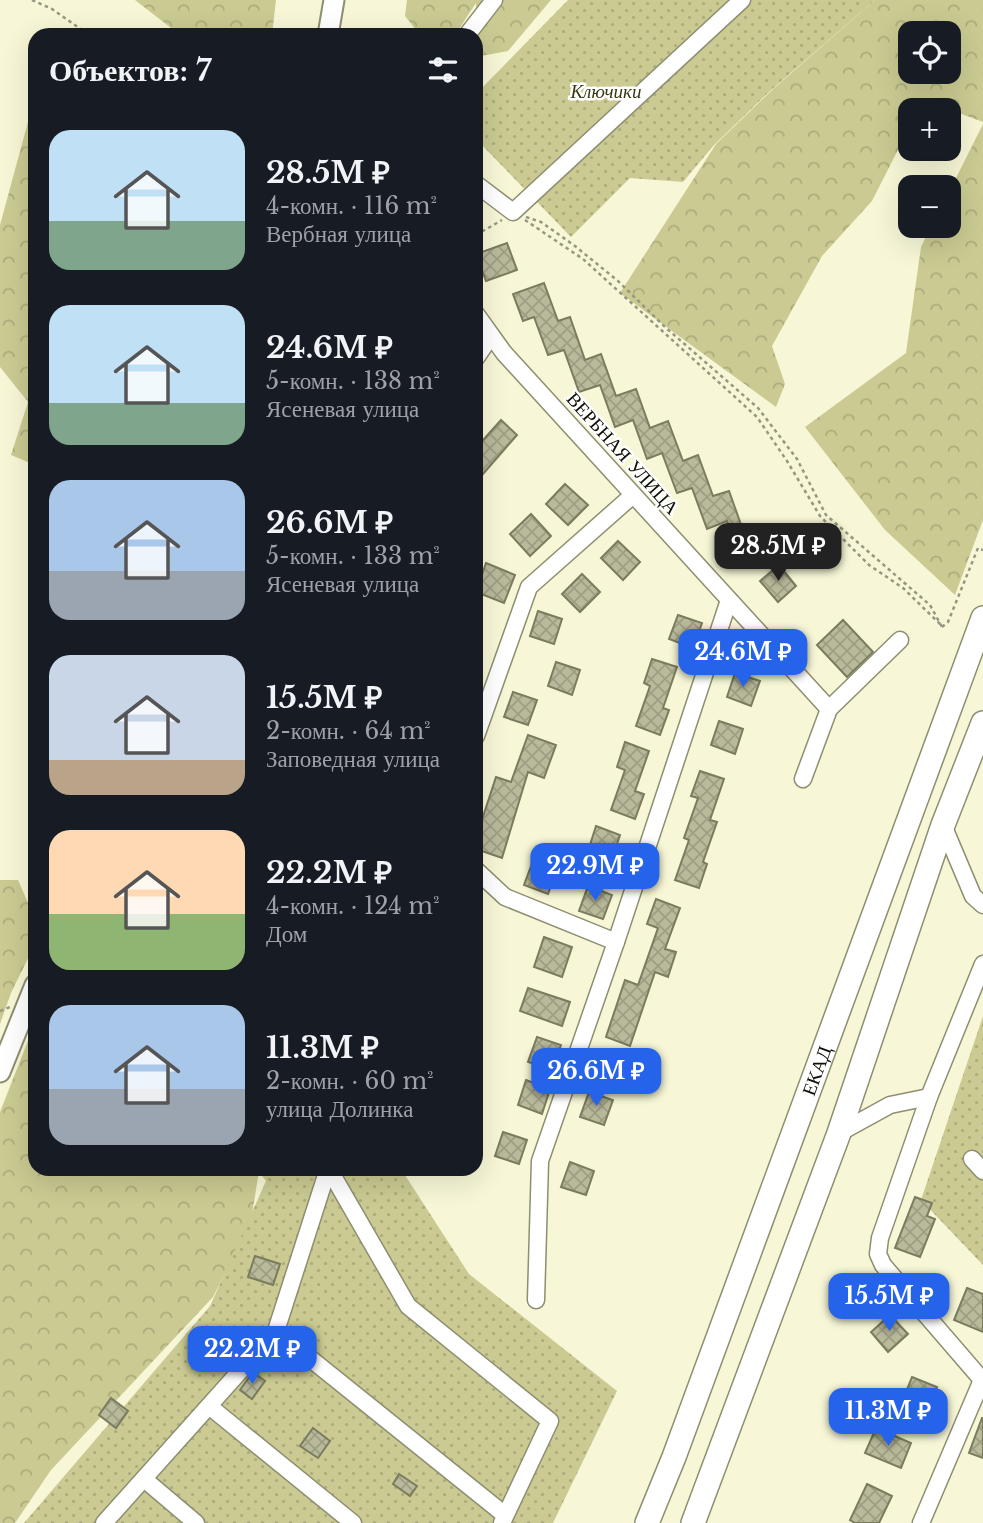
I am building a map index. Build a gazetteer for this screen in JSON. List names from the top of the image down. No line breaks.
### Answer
{"streets":{"highway":["ЕКАД"],"street":["ВЕРБНАЯ УЛИЦА"]},"parks":["Ключики"],"page":{"map_buttons":["+","−"],"heading":"Объектов: 7","list":[{"name":"28.5M ₽","note":"4-комн. · 116 m² · Вербная улица"},{"name":"24.6M ₽","note":"5-комн. · 138 m² · Ясеневая улица"},{"name":"26.6M ₽","note":"5-комн. · 133 m² · Ясеневая улица"},{"name":"15.5M ₽","note":"2-комн. · 64 m² · Заповедная улица"},{"name":"22.2M ₽","note":"4-комн. · 124 m² · Дом"},{"name":"11.3M ₽","note":"2-комн. · 60 m² · улица Долинка"}],"price":["28.5M ₽","24.6M ₽","22.9M ₽","26.6M ₽","15.5M ₽","22.2M ₽","11.3M ₽"]}}
